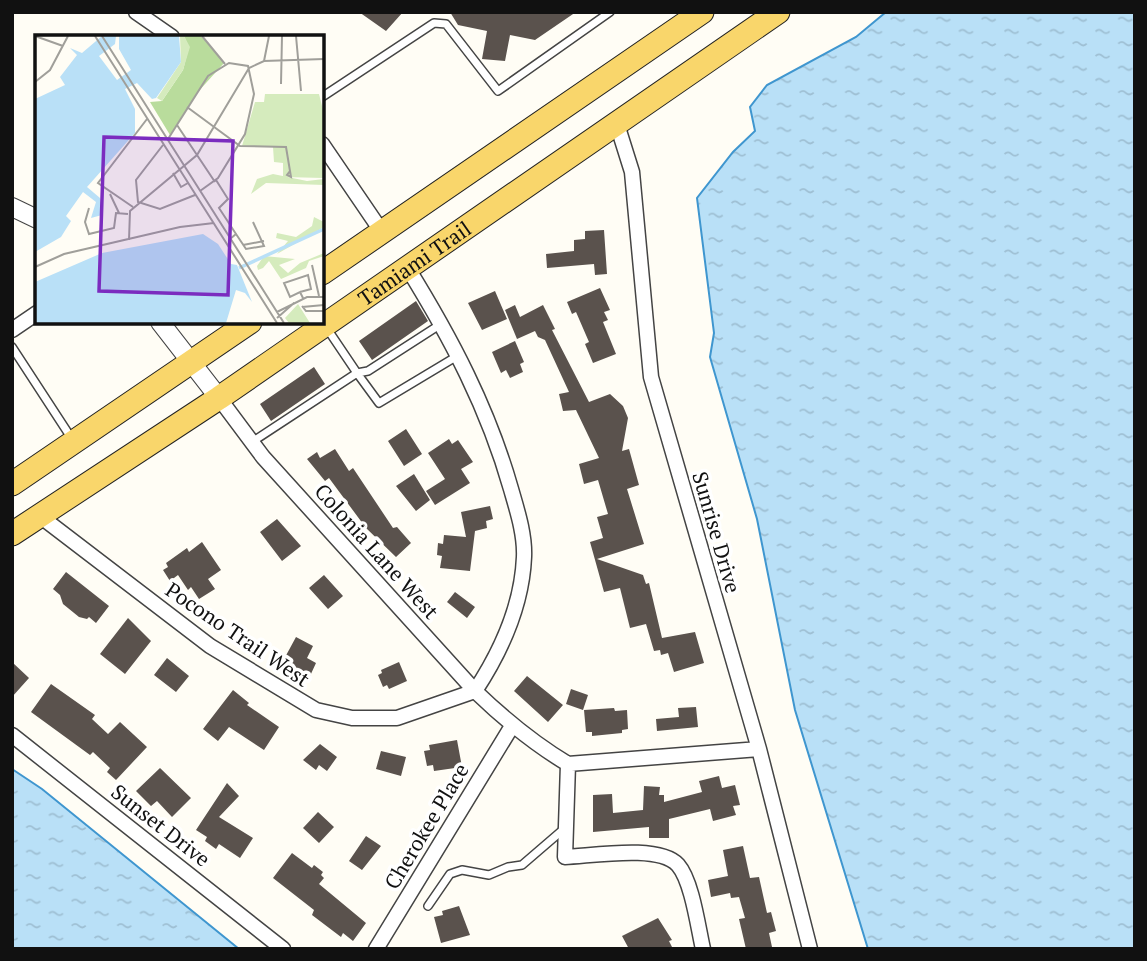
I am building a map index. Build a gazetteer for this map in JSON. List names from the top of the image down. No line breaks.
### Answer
{"streets":{"main road":["Tamiami Trail"],"street":["Sunrise Drive","Colonia Lane West","Pocono Trail West","Sunset Drive","Cherokee Place"]},"crossings":[["Tamiami Trail","Sunrise Drive"],["Tamiami Trail","Colonia Lane West"],["Tamiami Trail","Pocono Trail West"],["Colonia Lane West","Pocono Trail West"],["Colonia Lane West","Cherokee Place"]]}
